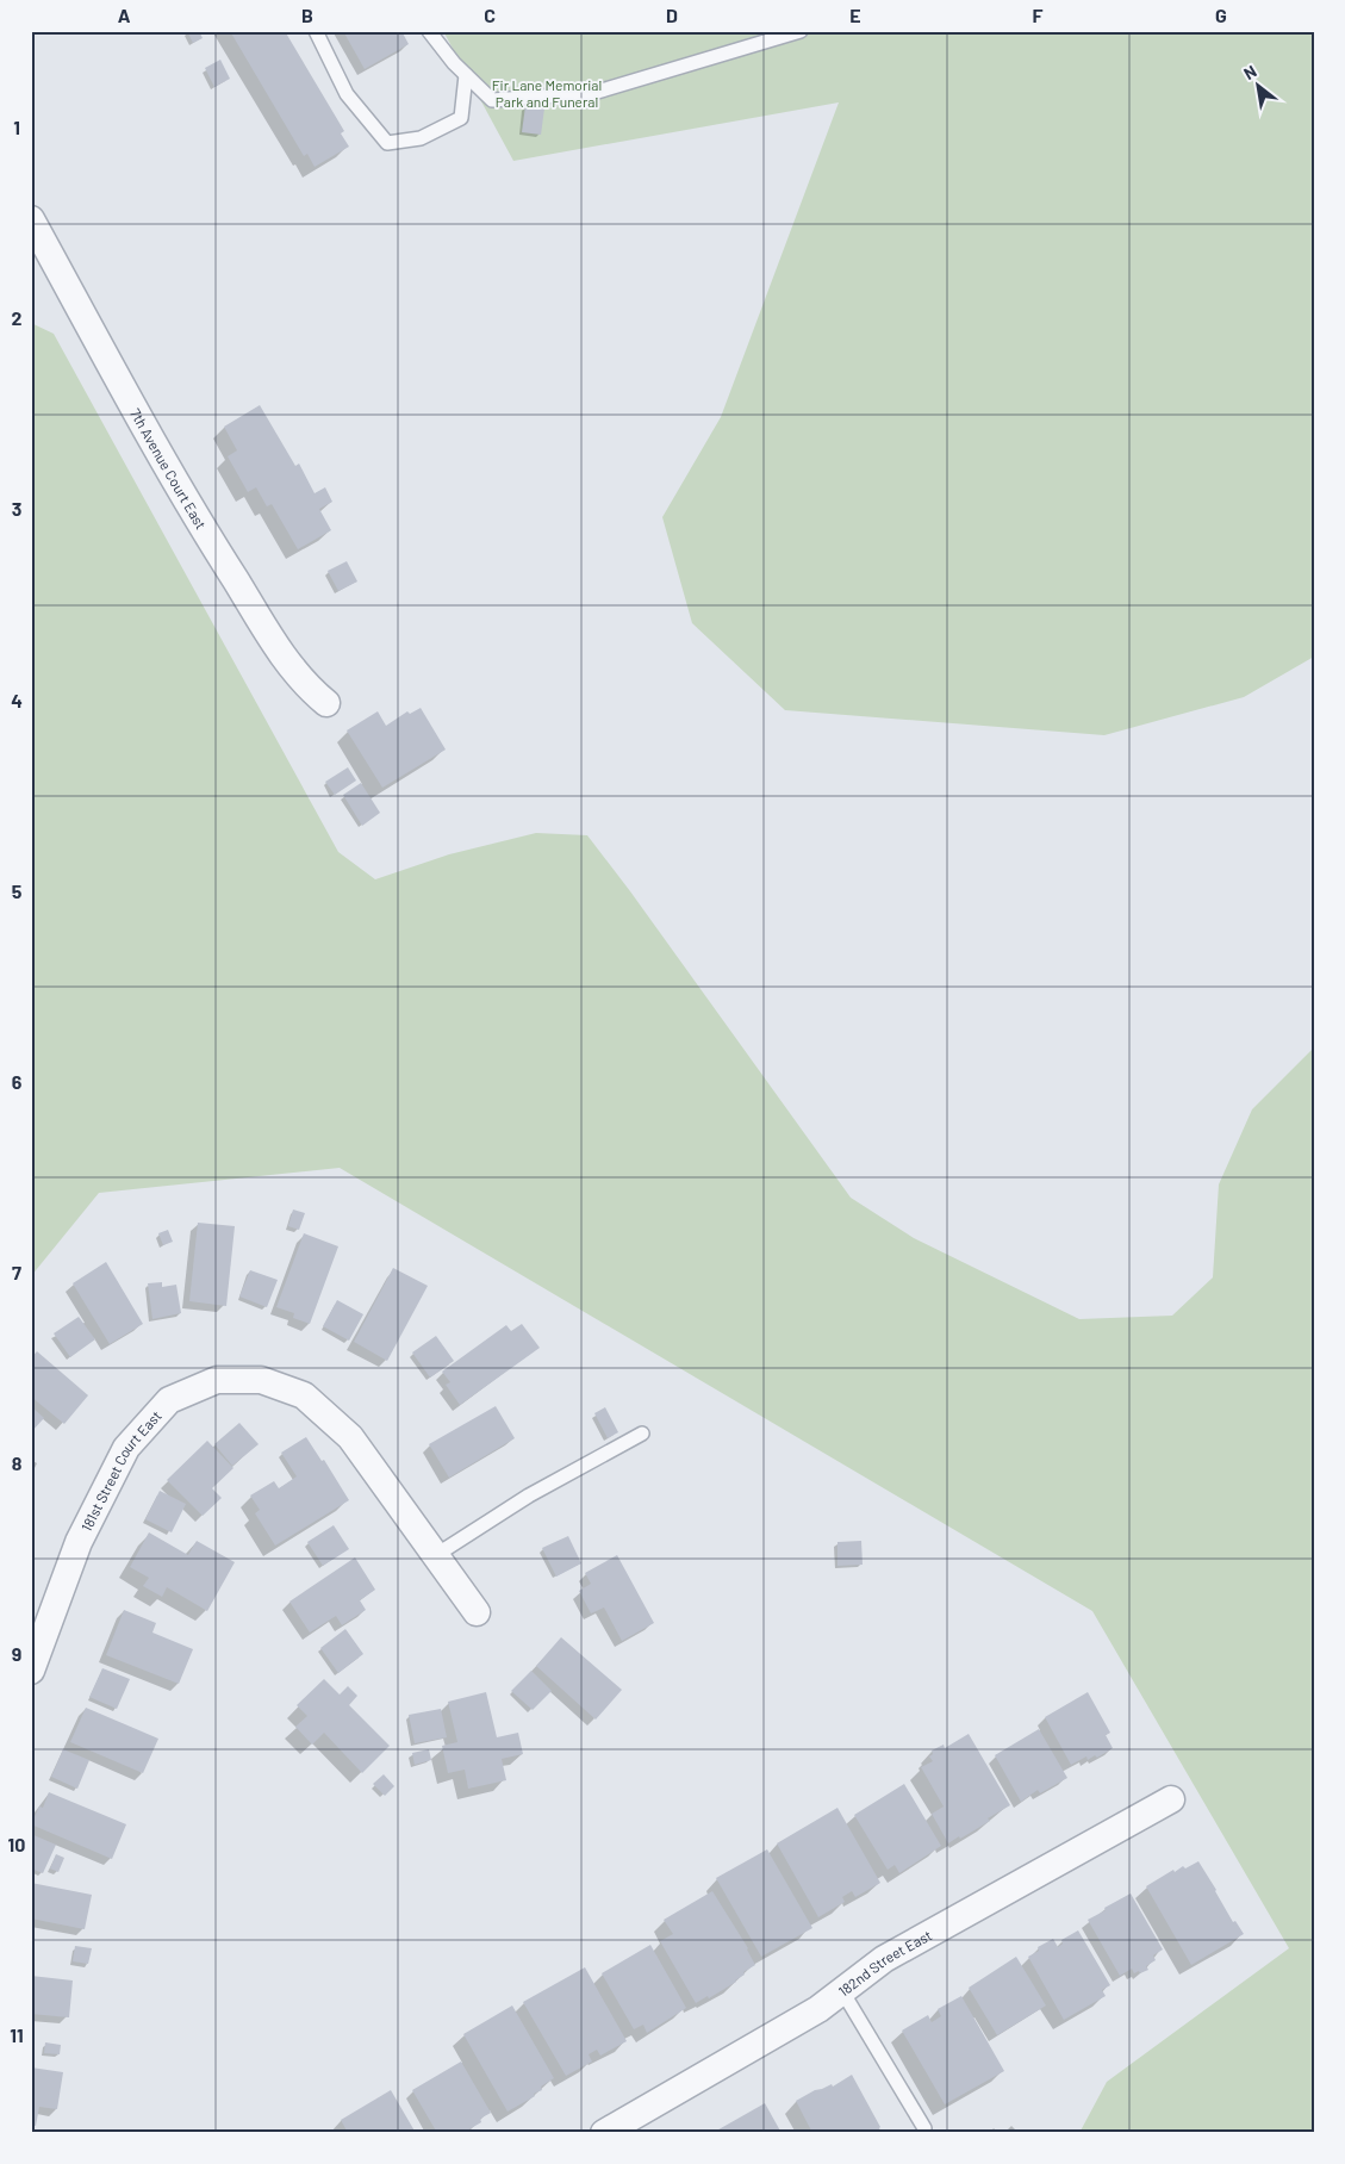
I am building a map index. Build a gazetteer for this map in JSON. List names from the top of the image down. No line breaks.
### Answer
{"streets":{"street":["7th Avenue Court East","181st Street Court East","182nd Street East"]},"parks":["Fir Lane Memorial Park and Funeral"],"north":"top left","grid":{"columns":["A","B","C","D","E","F","G"],"rows":["1","2","3","4","5","6","7","8","9","10","11"]}}
